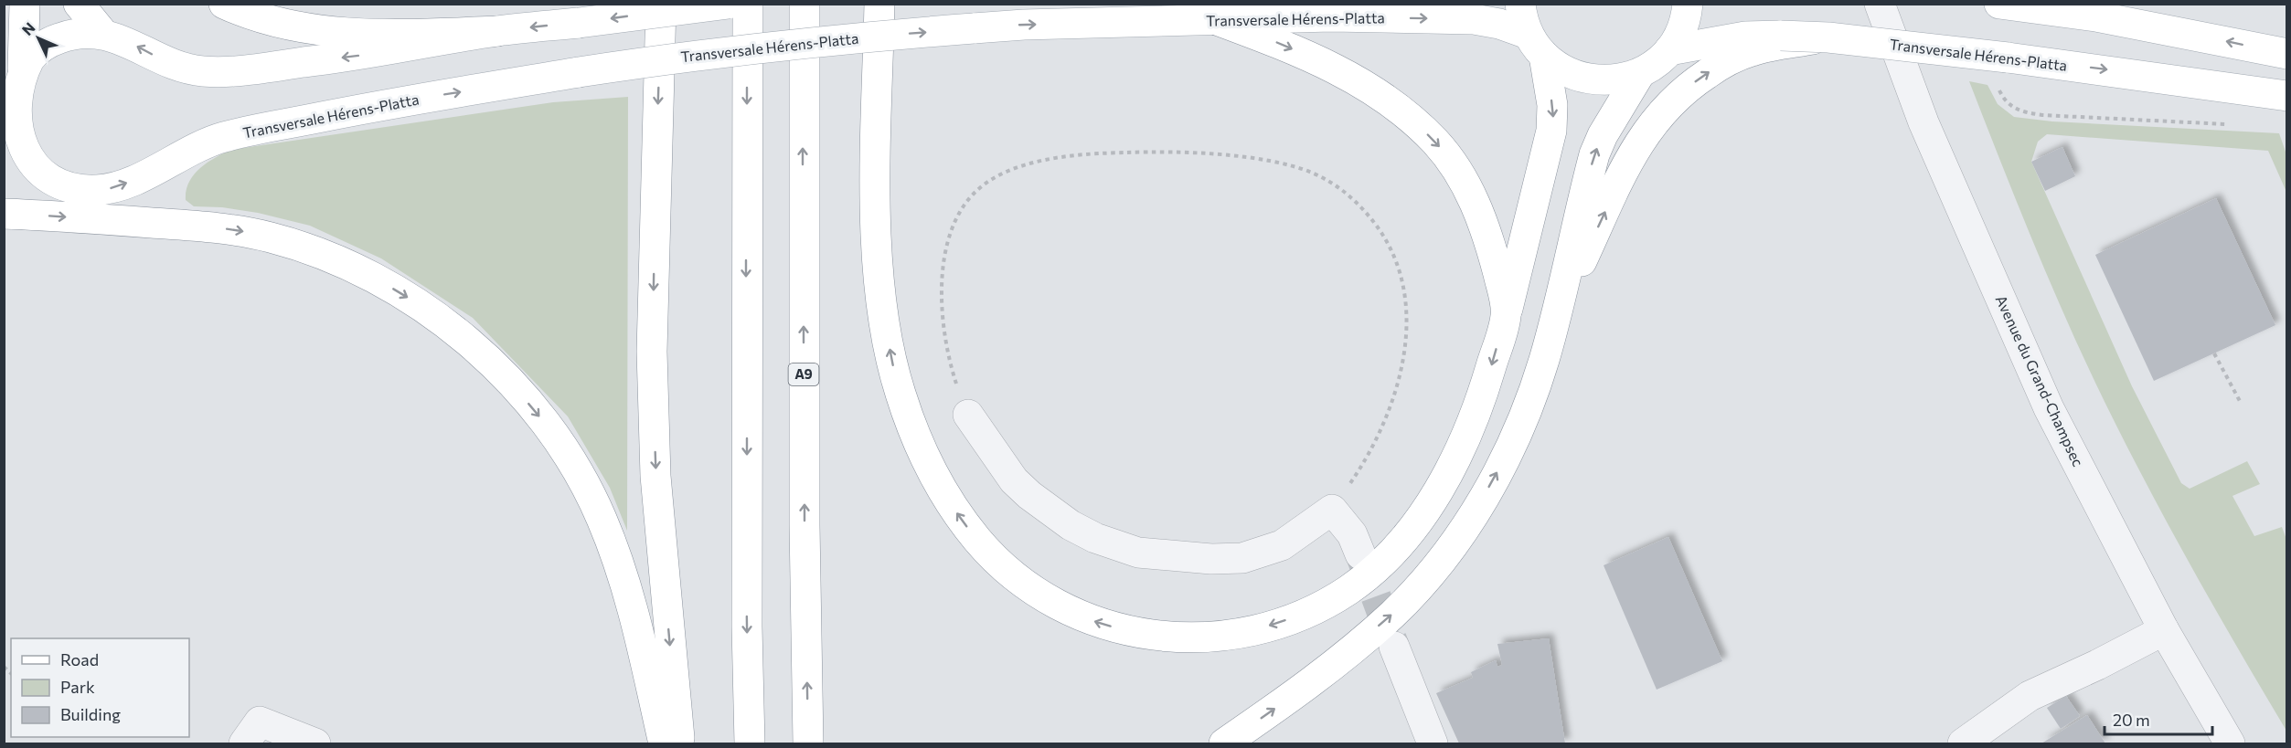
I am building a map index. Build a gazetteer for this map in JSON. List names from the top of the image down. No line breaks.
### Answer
{"streets":{"main road":["Transversale Hérens-Platta","A9"],"street":["Avenue du Grand-Champsec"]},"legend":["Road","Park","Building"],"scale_bar":"20 m","north":"top left"}
